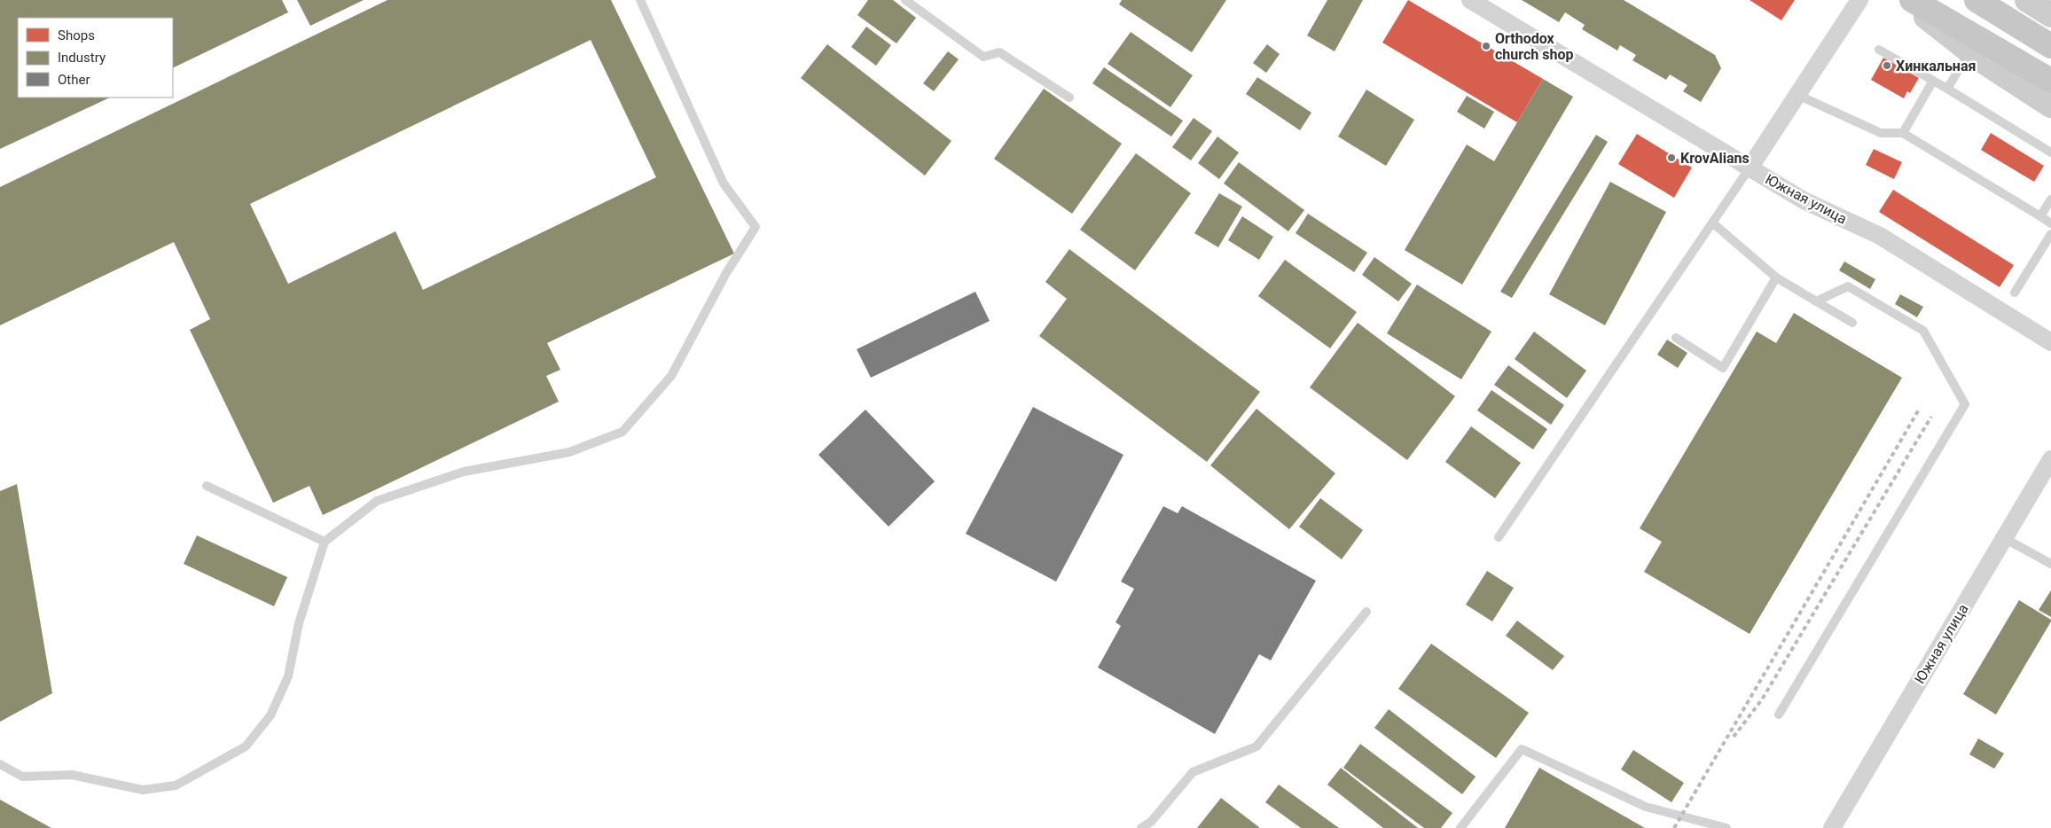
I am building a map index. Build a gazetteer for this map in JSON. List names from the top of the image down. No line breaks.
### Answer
{"streets":{"street":["Южная улица"]},"places":["Orthodox church shop","Хинкальная","KrovAlians"],"legend":["Shops","Industry","Other"]}
